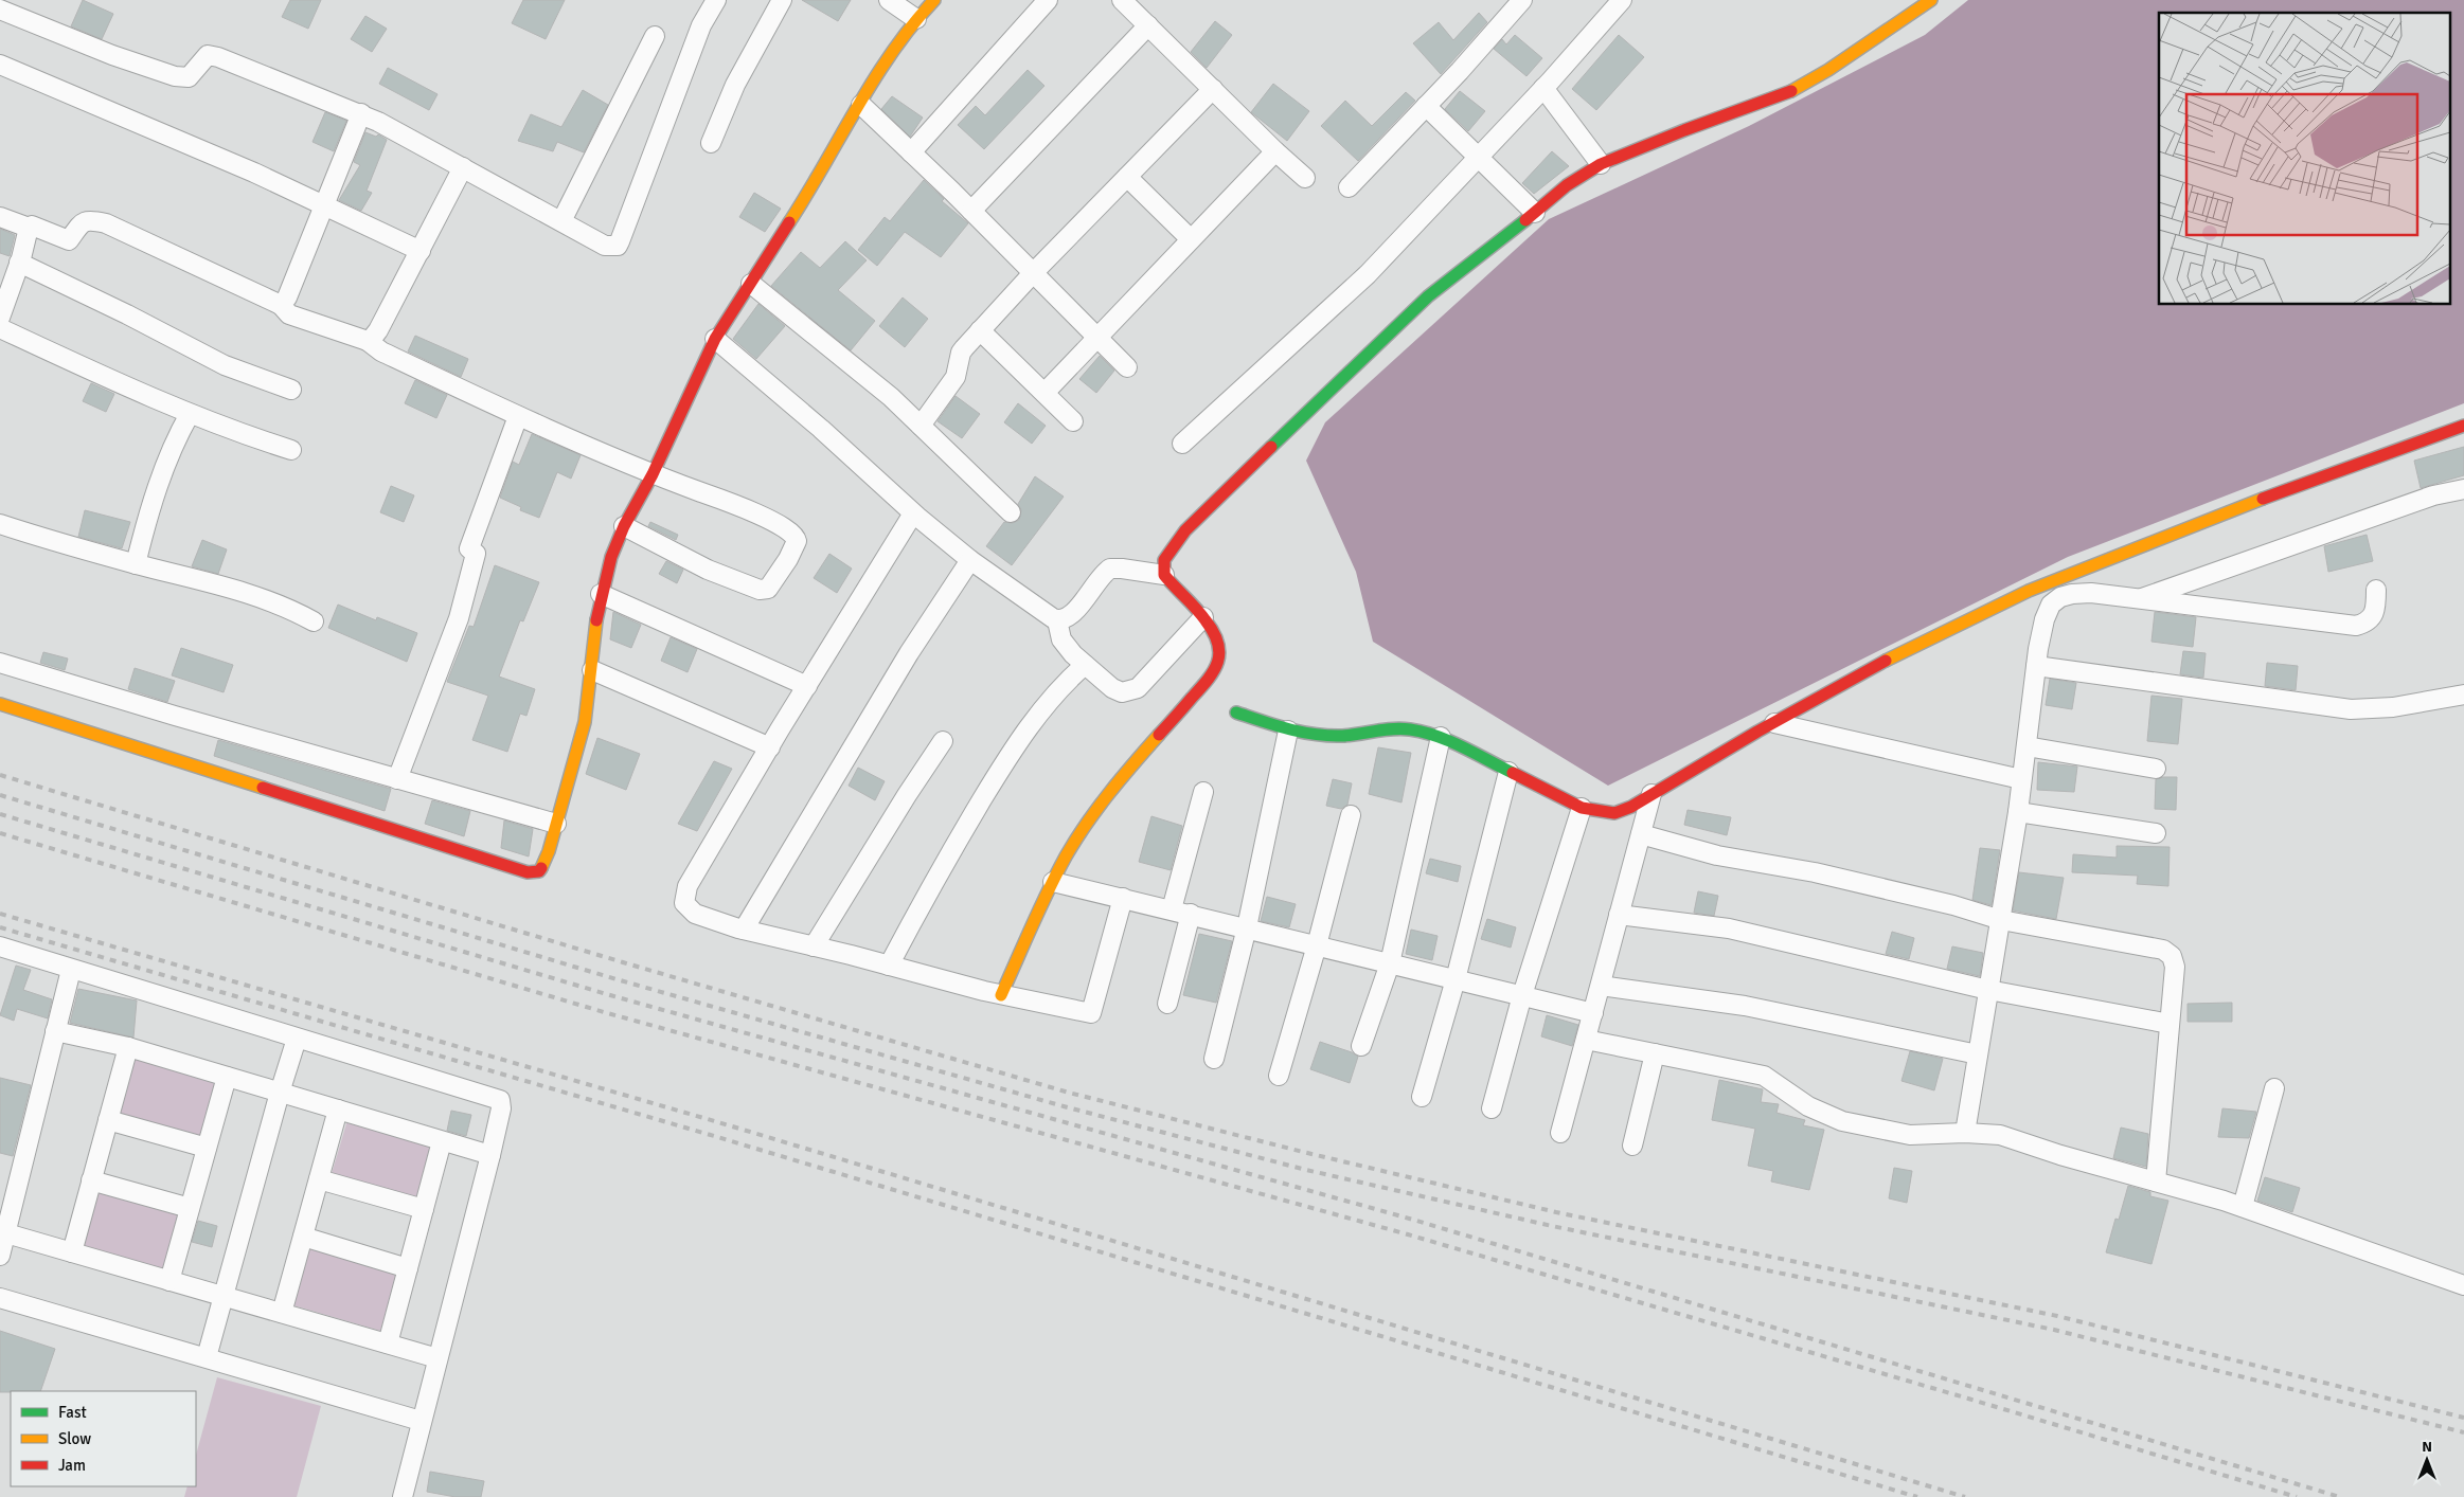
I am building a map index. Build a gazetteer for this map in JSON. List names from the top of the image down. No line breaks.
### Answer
{"legend":["Fast","Slow","Jam"],"north":"top"}
